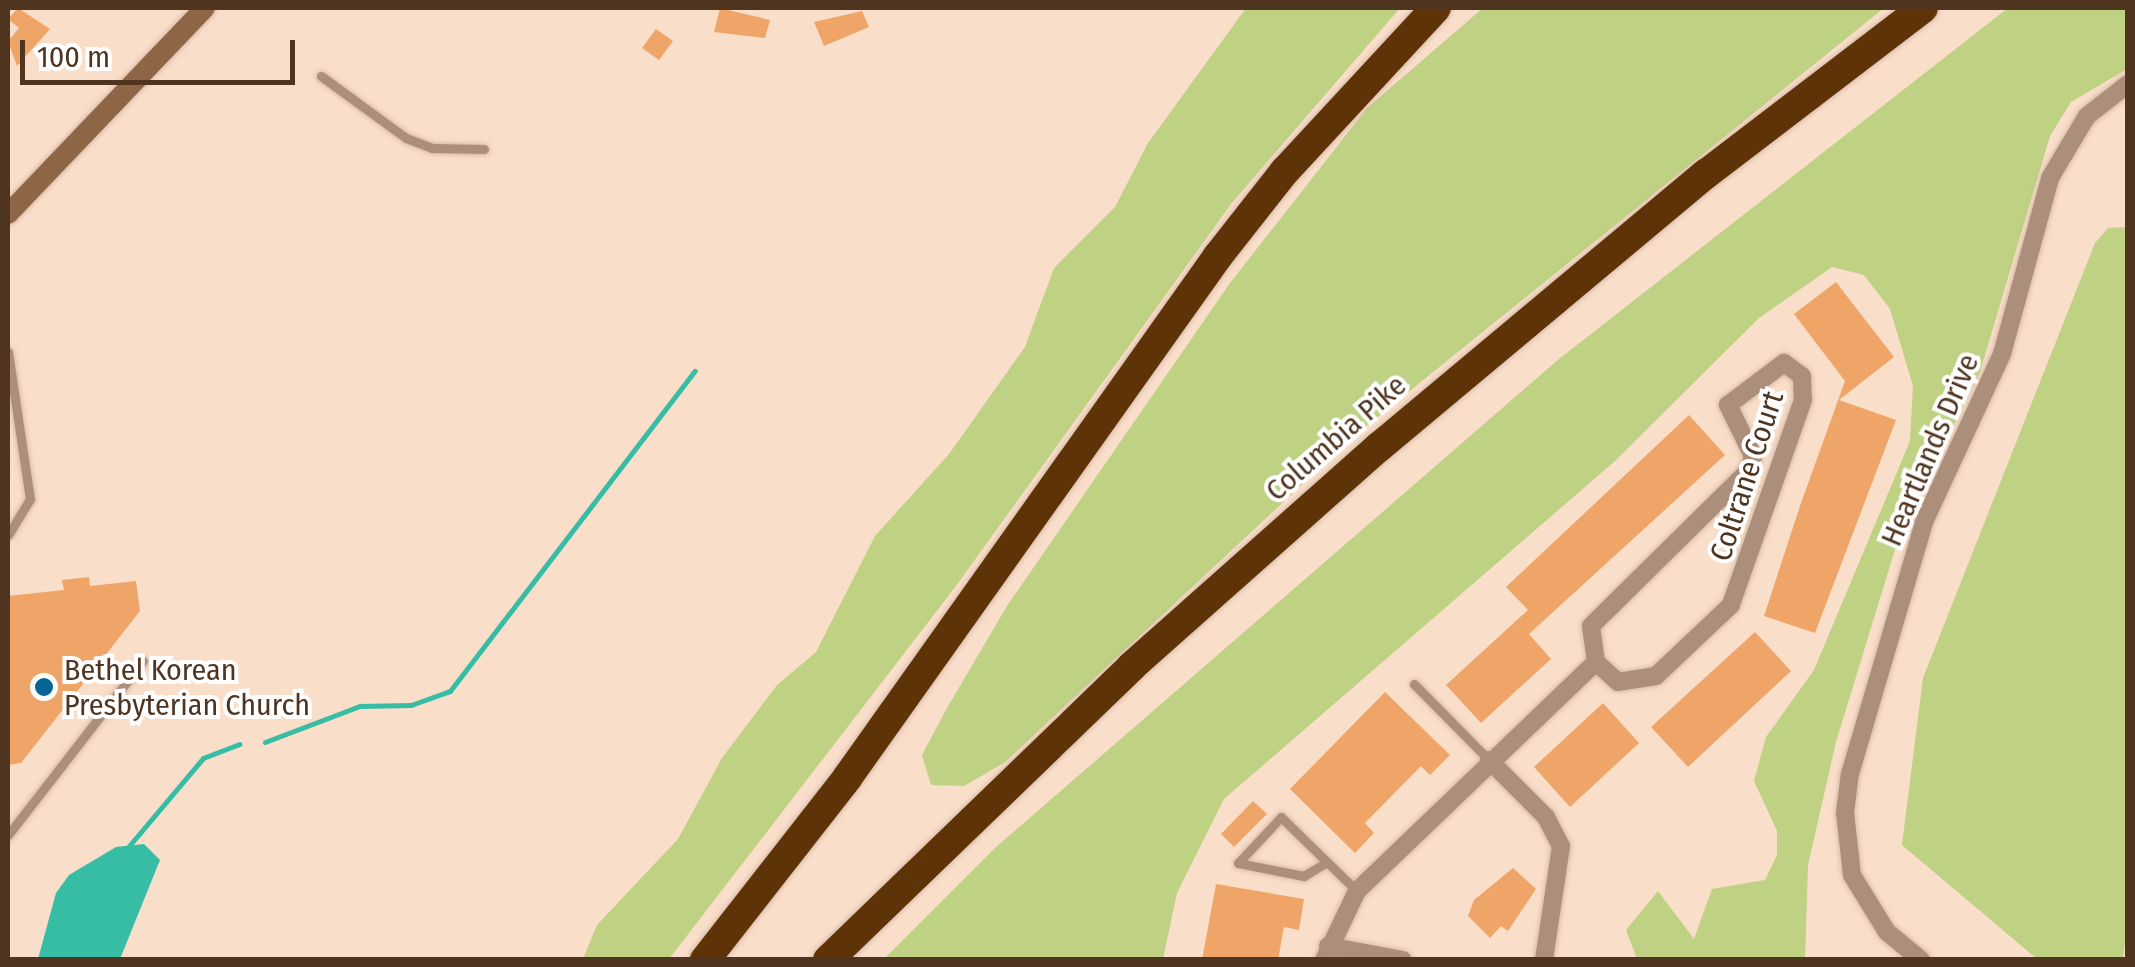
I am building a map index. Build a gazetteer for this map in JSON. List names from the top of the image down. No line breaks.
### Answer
{"streets":{"highway":["Columbia Pike"],"street":["Heartlands Drive","Coltrane Court"]},"places":["Bethel Korean Presbyterian Church"],"scale_bar":"100 m"}
